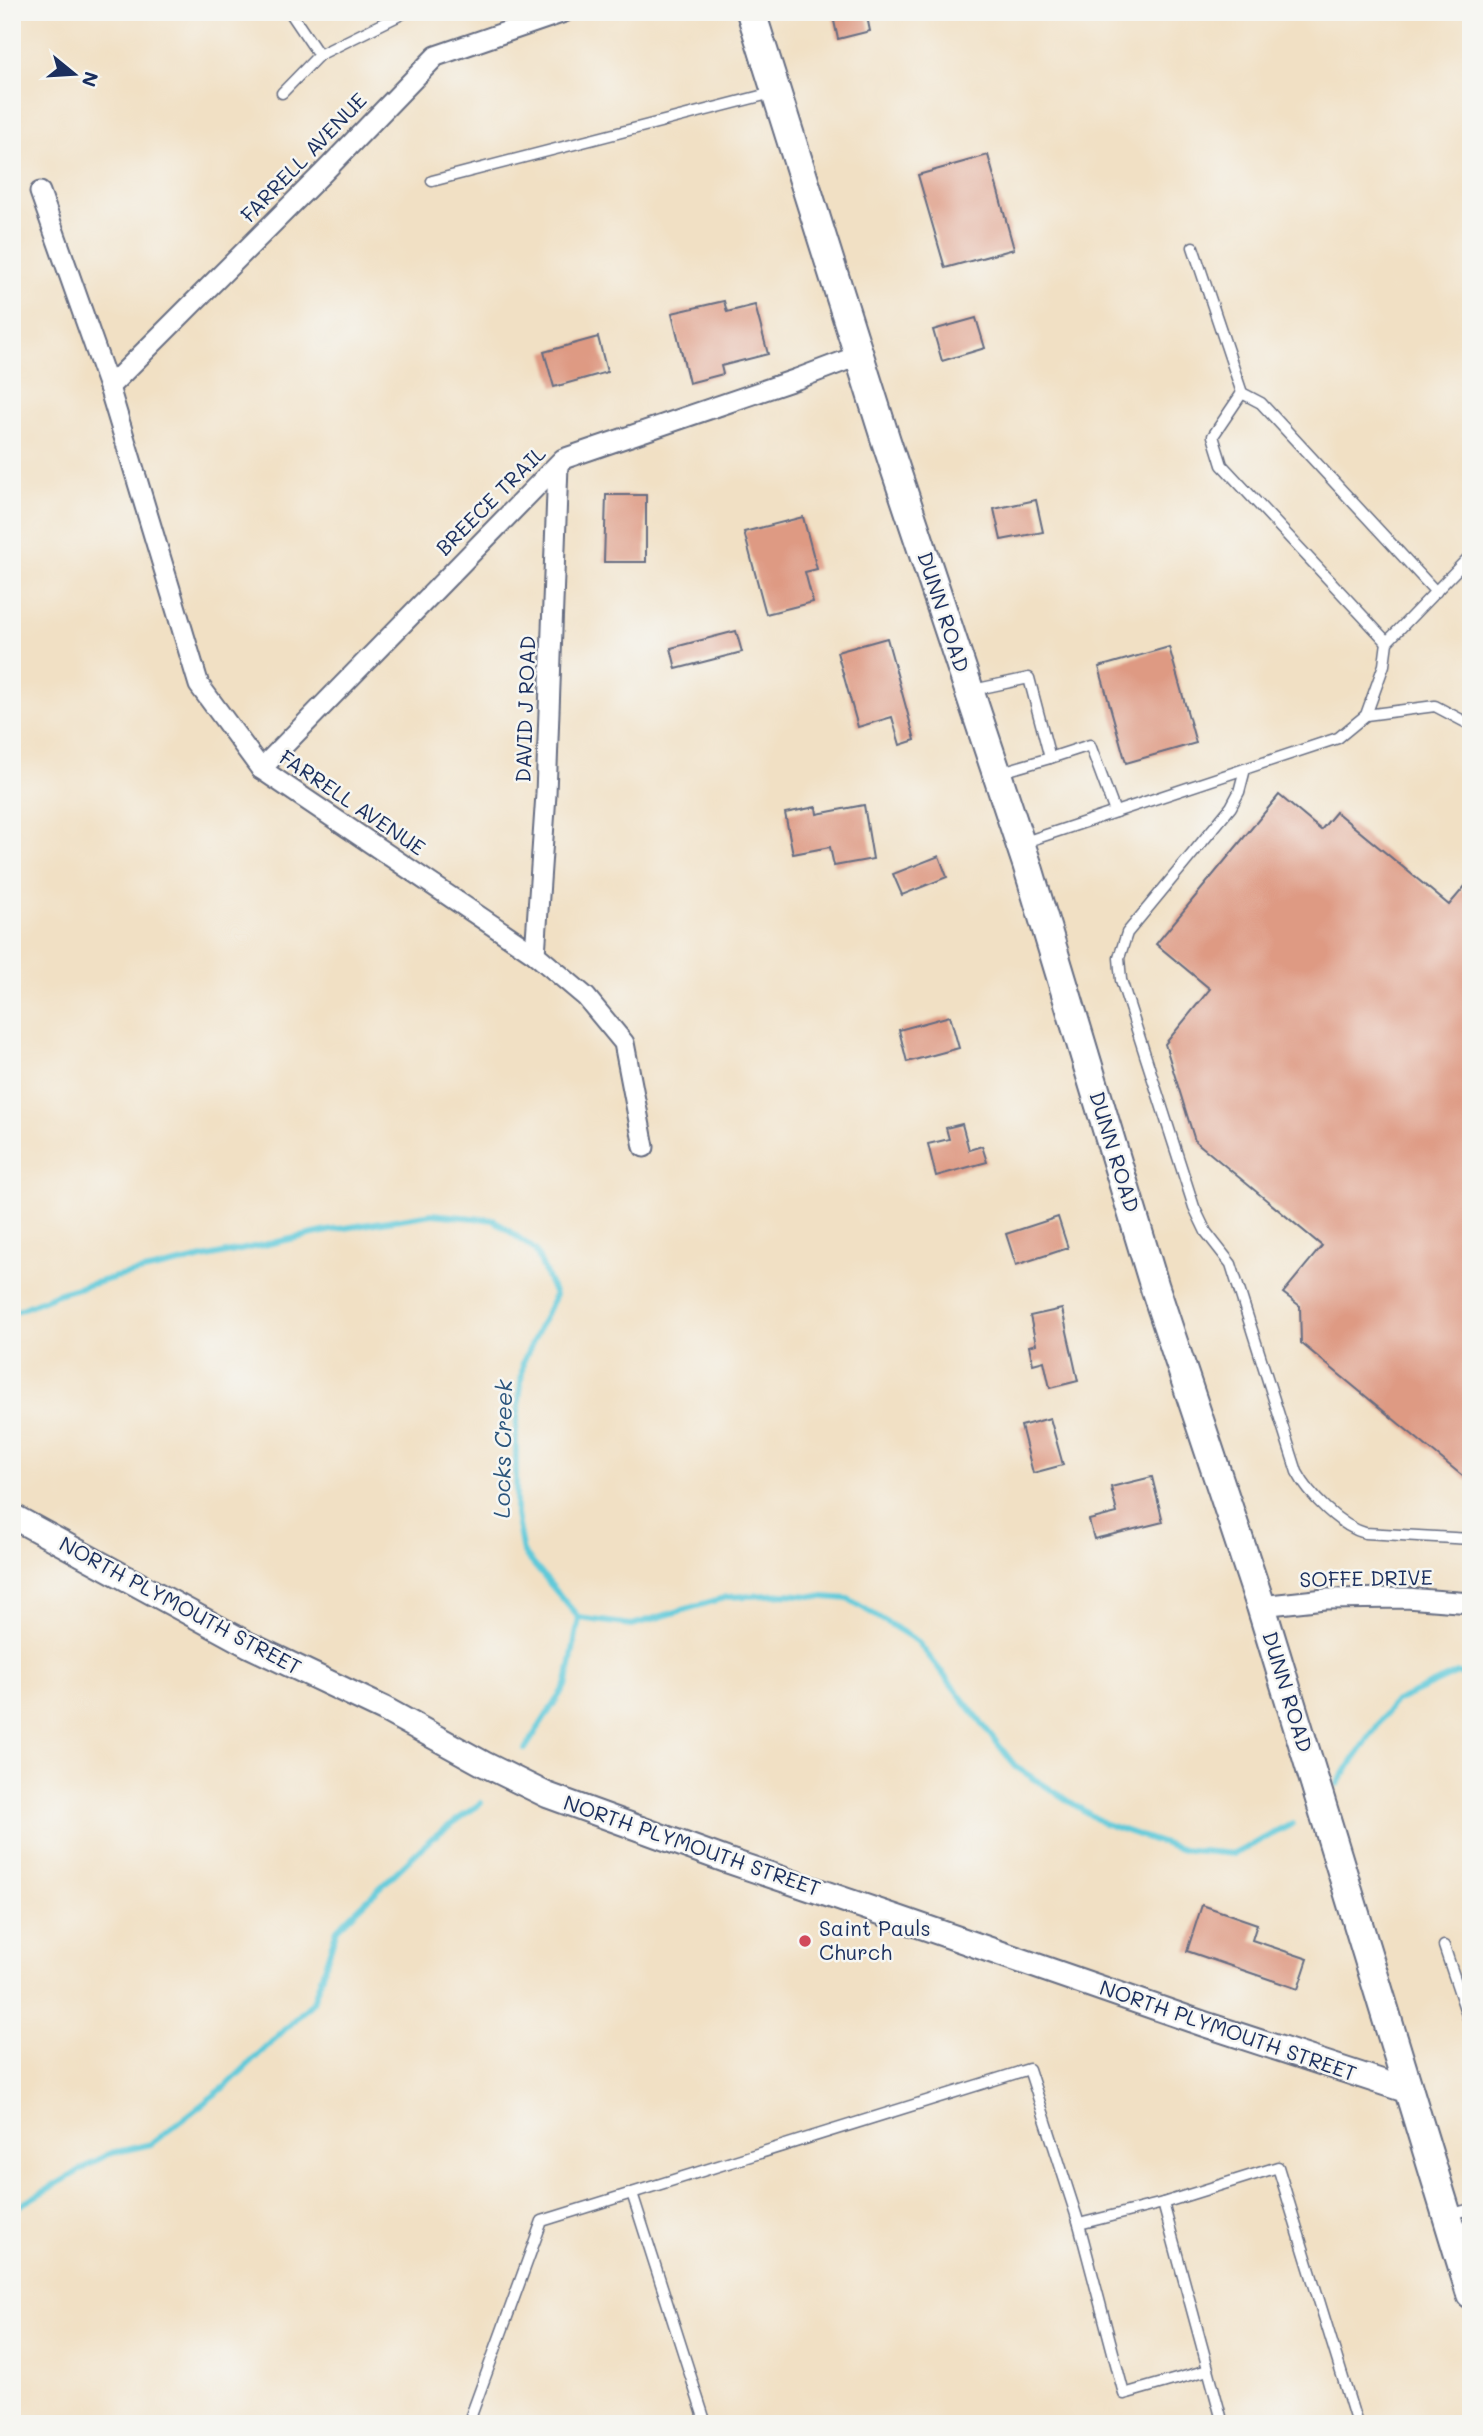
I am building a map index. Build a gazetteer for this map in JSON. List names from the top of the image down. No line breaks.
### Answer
{"streets":{"main road":["DUNN ROAD"],"street":["FARRELL AVENUE","BREECE TRAIL","DAVID J ROAD","SOFFE DRIVE","NORTH PLYMOUTH STREET"]},"crossings":[["FARRELL AVENUE","BREECE TRAIL"],["FARRELL AVENUE","DAVID J ROAD"],["BREECE TRAIL","DUNN ROAD"],["BREECE TRAIL","DAVID J ROAD"],["DUNN ROAD","SOFFE DRIVE"],["DUNN ROAD","NORTH PLYMOUTH STREET"]],"water":["Locks Creek"],"places":["Saint Pauls Church"],"north":"right"}
